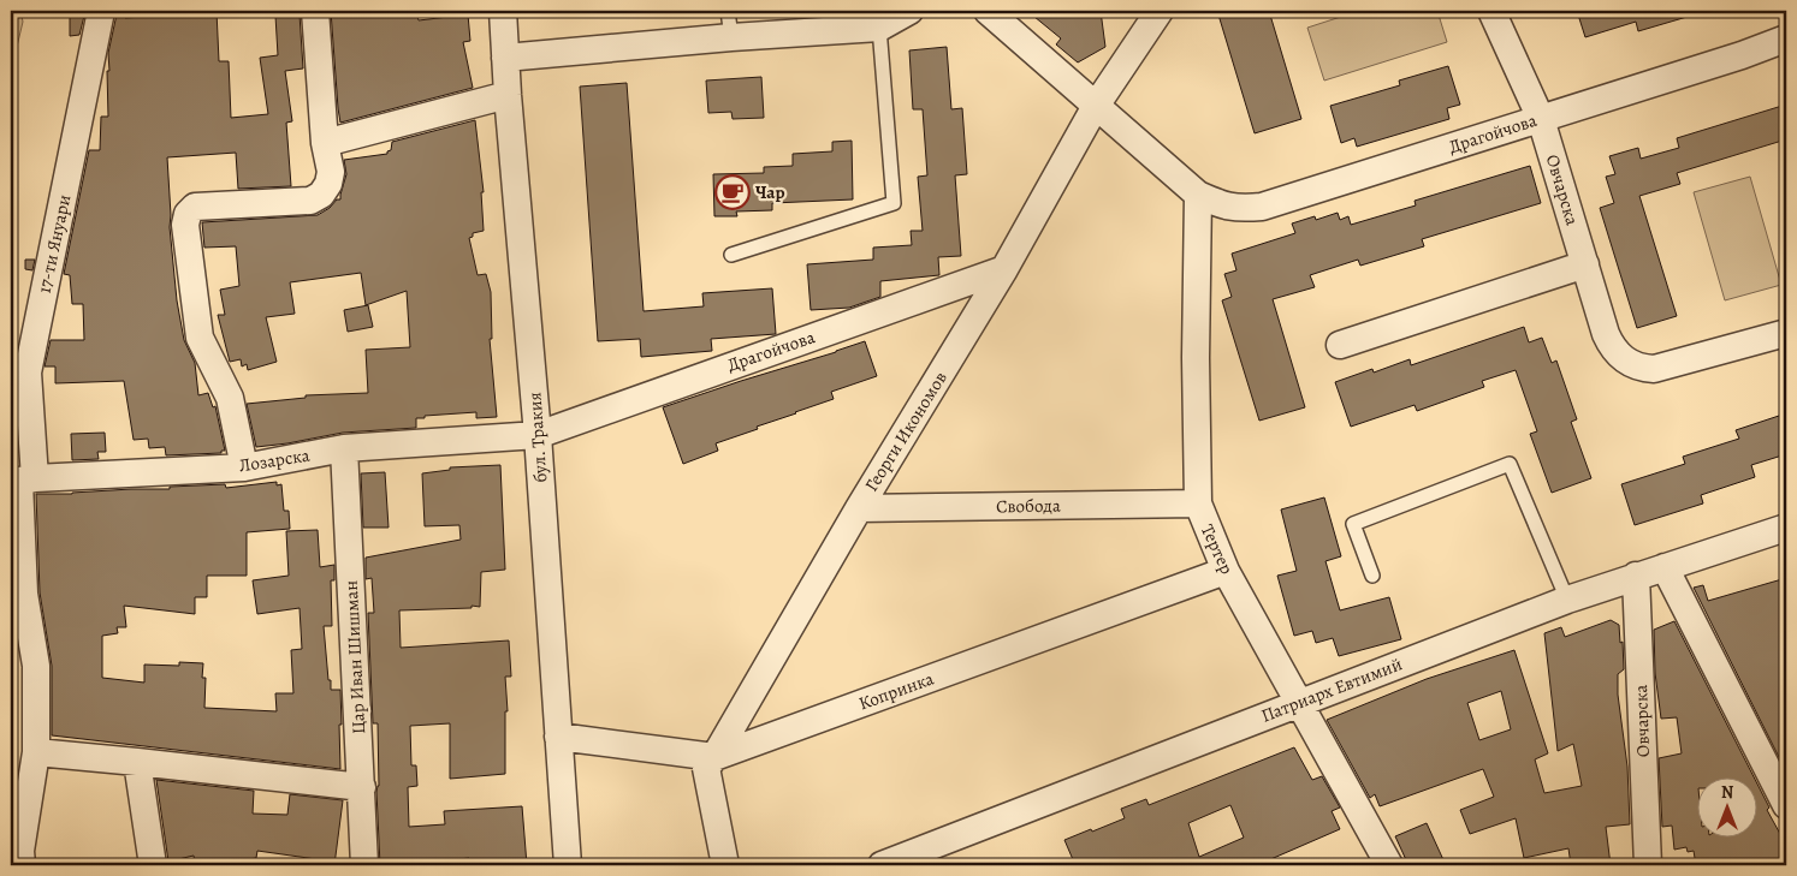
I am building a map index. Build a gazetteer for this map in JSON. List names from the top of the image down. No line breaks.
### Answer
{"streets":{"street":["Драгойчова","Овчарска","17-ти Януари","Георги Икономов","бул. Тракия","Лозарска","Свобода","Тертер","Цар Иван Шишман","Патриарх Евтимий","Копринка"]},"crossings":[["Драгойчова","Овчарска"],["Драгойчова","Георги Икономов"],["Драгойчова","бул. Тракия"],["Драгойчова","Лозарска"],["Драгойчова","Тертер"],["Овчарска","Патриарх Евтимий"],["17-ти Януари","Лозарска"],["Георги Икономов","Свобода"],["Георги Икономов","Копринка"],["бул. Тракия","Лозарска"],["бул. Тракия","Копринка"],["Лозарска","Цар Иван Шишман"],["Свобода","Тертер"],["Тертер","Патриарх Евтимий"],["Тертер","Копринка"]],"places":{"cafe":["Чар"]},"north":"top"}
